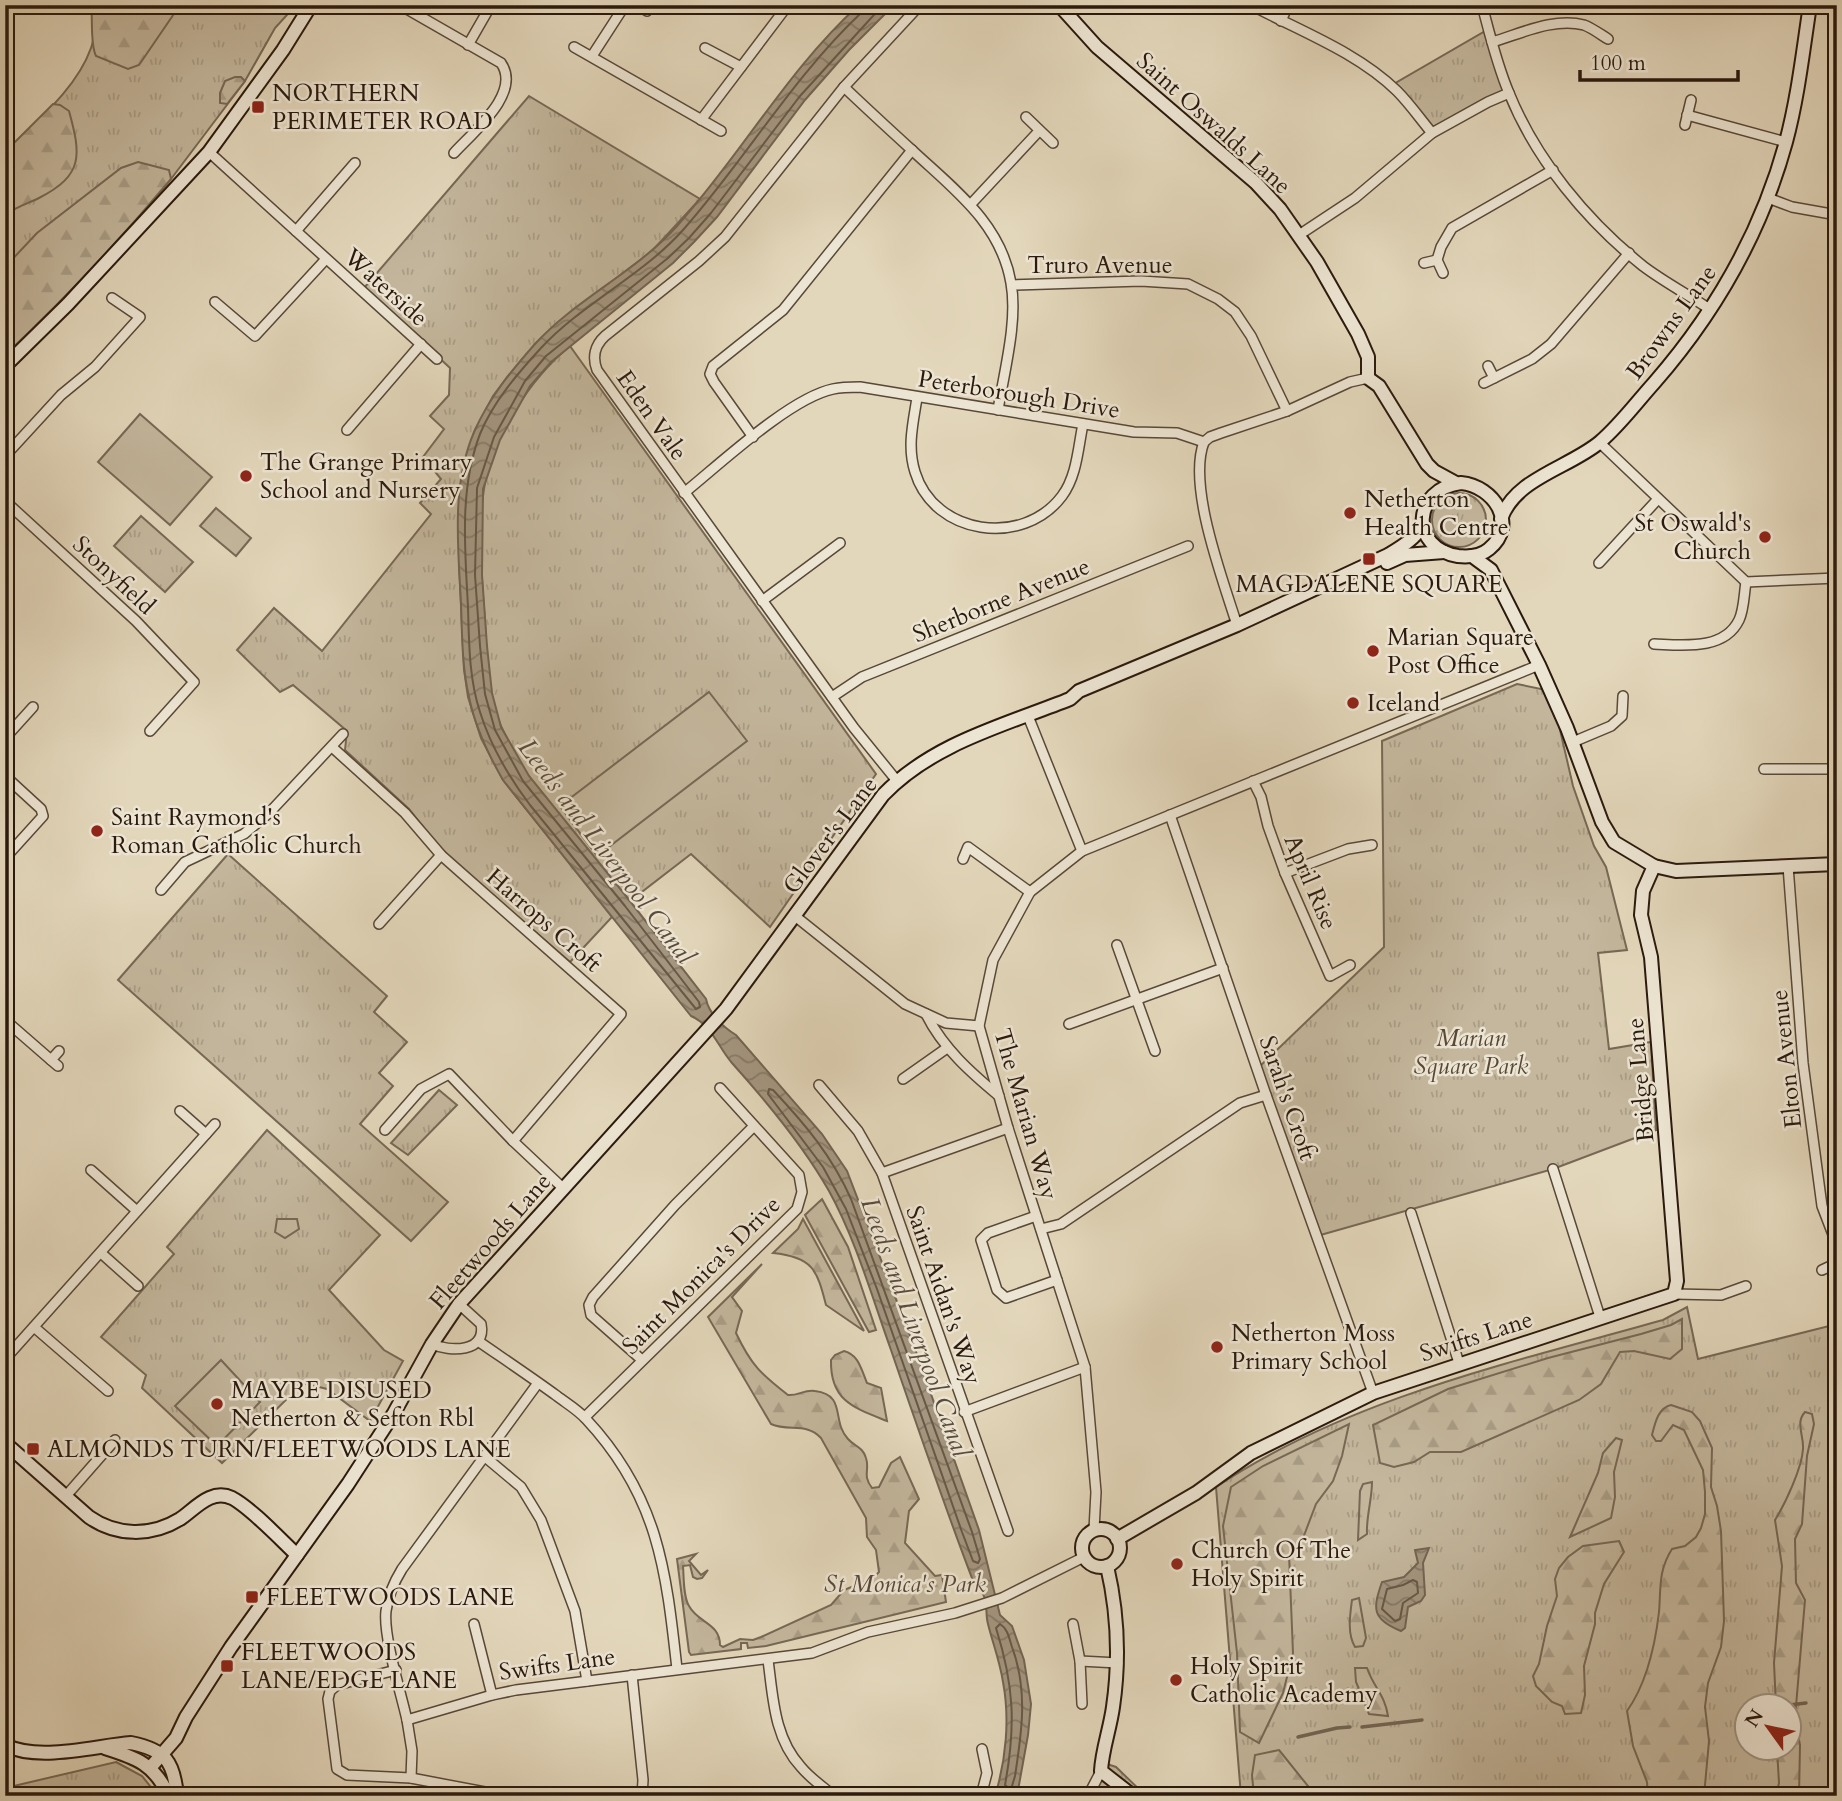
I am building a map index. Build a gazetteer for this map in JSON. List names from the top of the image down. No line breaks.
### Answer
{"streets":{"street":["Saint Oswalds Lane","Truro Avenue","Waterside","Browns Lane","Peterborough Drive","Eden Vale","Stonyfield","Sherborne Avenue","Glover's Lane","April Rise","Harrops Croft","Elton Avenue","Bridge Lane","Sarah's Croft","The Marian Way","Fleetwoods Lane","Saint Monica's Drive","Saint Aidan's Way","Swifts Lane"]},"crossings":[["Browns Lane","Glover's Lane"],["Peterborough Drive","Eden Vale"],["Eden Vale","Sherborne Avenue"],["Eden Vale","Glover's Lane"],["Glover's Lane","Fleetwoods Lane"],["April Rise","The Marian Way"],["Bridge Lane","Swifts Lane"],["Sarah's Croft","The Marian Way"],["Sarah's Croft","Swifts Lane"],["The Marian Way","Swifts Lane"]],"water":["Leeds and Liverpool Canal"],"parks":["Marian Square Park","St Monica's Park"],"places":{"transit":["NORTHERN PERIMETER ROAD","MAGDALENE SQUARE","ALMONDS TURN/FLEETWOODS LANE","FLEETWOODS LANE","FLEETWOODS LANE/EDGE LANE"],"other":["The Grange Primary School and Nursery","Netherton Health Centre","St Oswald's Church","Marian Square Post Office","Iceland","Saint Raymond's Roman Catholic Church","Netherton Moss Primary School","MAYBE DISUSED Netherton & Sefton Rbl","Church Of The Holy Spirit","Holy Spirit Catholic Academy"]},"scale_bar":"100 m","north":"top left"}
